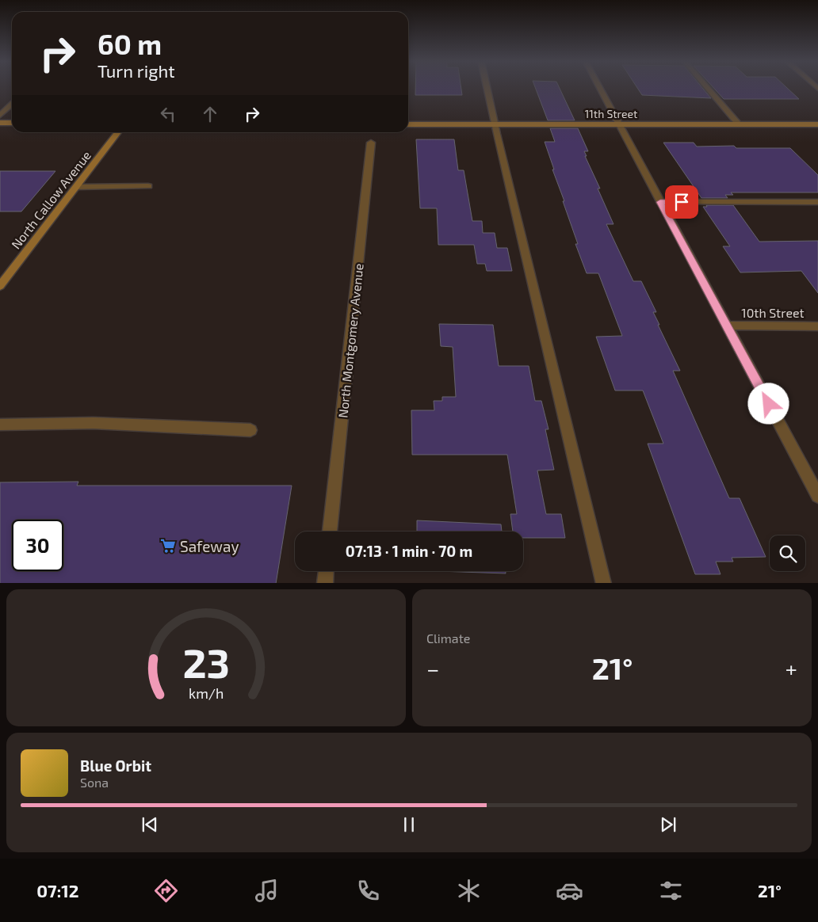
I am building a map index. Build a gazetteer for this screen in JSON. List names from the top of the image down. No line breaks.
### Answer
{"streets":{"main road":["11th Street","North Callow Avenue"],"street":["10th Street","North Montgomery Avenue"]},"places":{"supermarket":["Safeway"]},"page":{"turn":["60 m","Turn right"],"limit":"30","trip":"07:13 · 1 min · 70 m","tile":"Climate","heat":["−","21°","+"],"song":["Blue Orbit","Sona"],"tabs":["07:12","21°"],"gauge":["23","km/h"]}}
